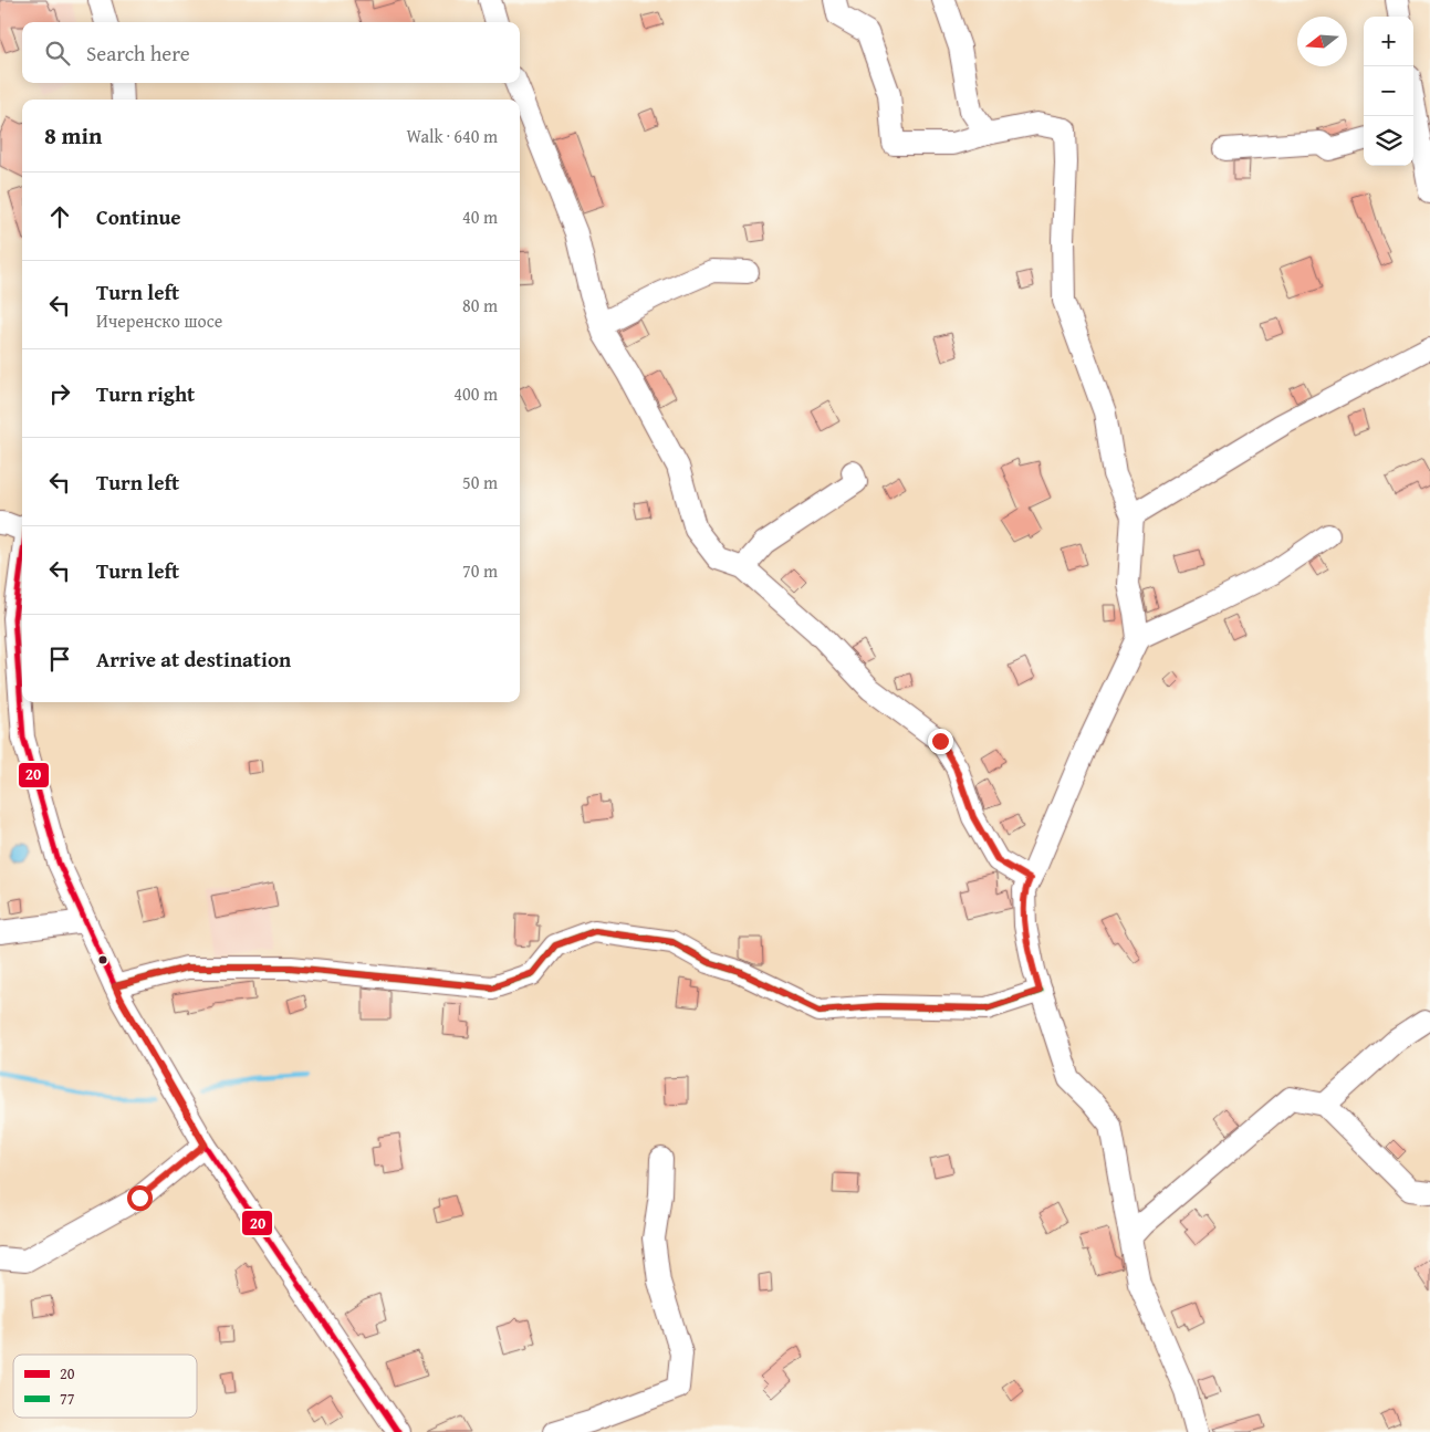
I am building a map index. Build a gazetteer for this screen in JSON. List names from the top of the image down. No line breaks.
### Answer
{"lines":["transit line 20","transit line 77"],"legend":["20","77"],"north":"left","page":{"map_buttons":["+","−"],"search":"Search here","heading":["8 min","Walk · 640 m"],"list":[["Continue","40 m"],["Turn left","Ичеренско шосе","80 m"],["Turn right","400 m"],["Turn left","50 m"],["Turn left","70 m"],"Arrive at destination"]}}
